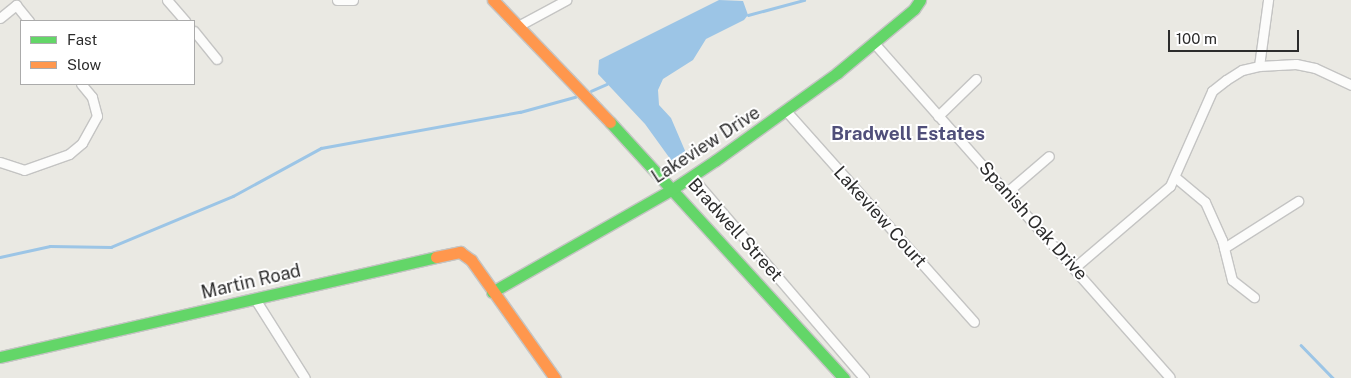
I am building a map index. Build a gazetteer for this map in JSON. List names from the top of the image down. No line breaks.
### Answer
{"streets":{"street":["Lakeview Drive","Lakeview Court","Spanish Oak Drive","Bradwell Street","Martin Road"]},"crossings":[["Lakeview Drive","Lakeview Court"],["Lakeview Drive","Spanish Oak Drive"],["Lakeview Drive","Bradwell Street"],["Lakeview Drive","Martin Road"]],"districts":["Bradwell Estates"],"legend":["Fast","Slow"],"scale_bar":"100 m"}
